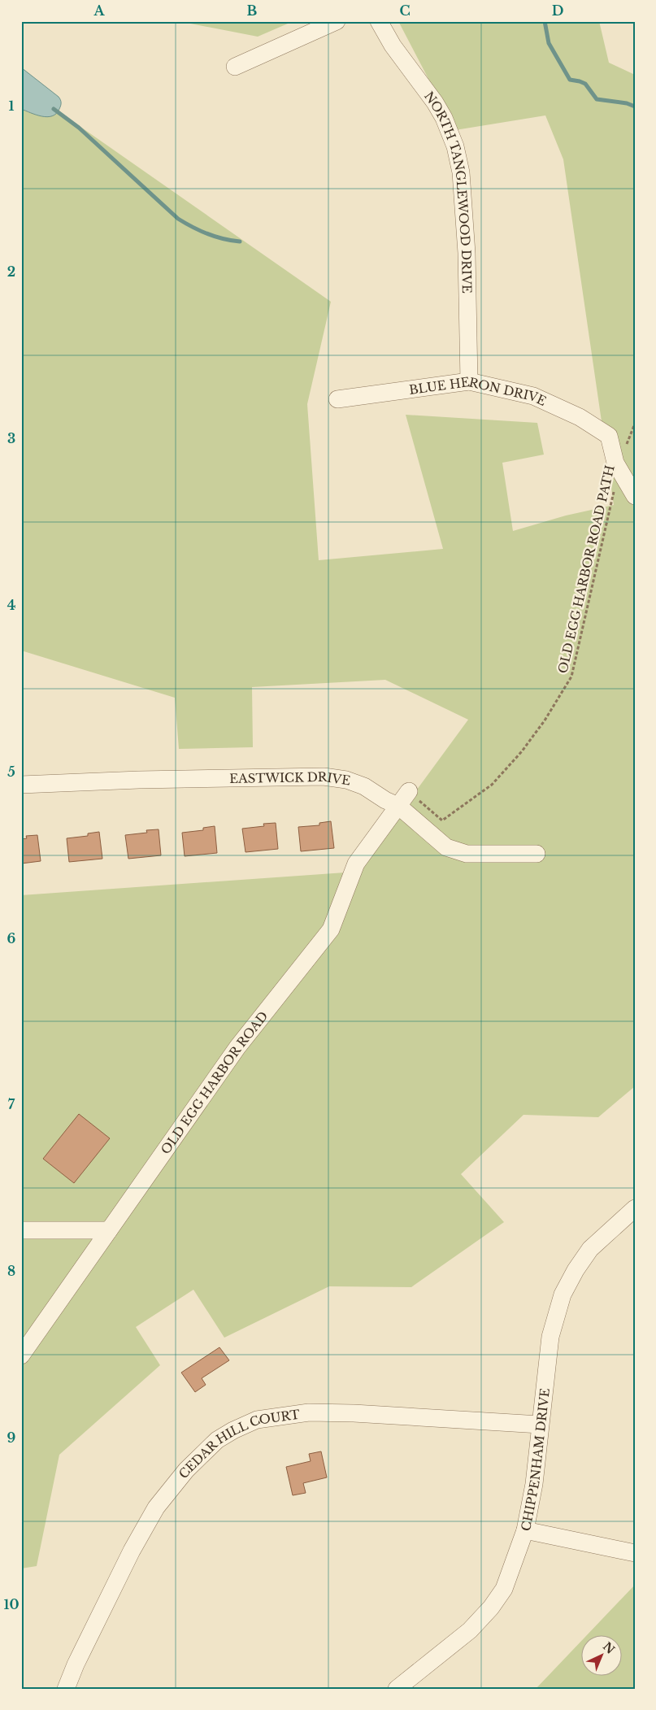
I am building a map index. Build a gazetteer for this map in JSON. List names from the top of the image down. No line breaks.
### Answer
{"streets":{"street":["NORTH TANGLEWOOD DRIVE","BLUE HERON DRIVE","EASTWICK DRIVE","OLD EGG HARBOR ROAD","CEDAR HILL COURT","CHIPPENHAM DRIVE"],"path":["OLD EGG HARBOR ROAD PATH"]},"crossings":[["NORTH TANGLEWOOD DRIVE","BLUE HERON DRIVE"],["BLUE HERON DRIVE","OLD EGG HARBOR ROAD PATH"],["OLD EGG HARBOR ROAD PATH","OLD EGG HARBOR ROAD"],["EASTWICK DRIVE","OLD EGG HARBOR ROAD"],["CEDAR HILL COURT","CHIPPENHAM DRIVE"]],"north":"top right","grid":{"columns":["A","B","C","D"],"rows":["1","2","3","4","5","6","7","8","9","10"]}}
